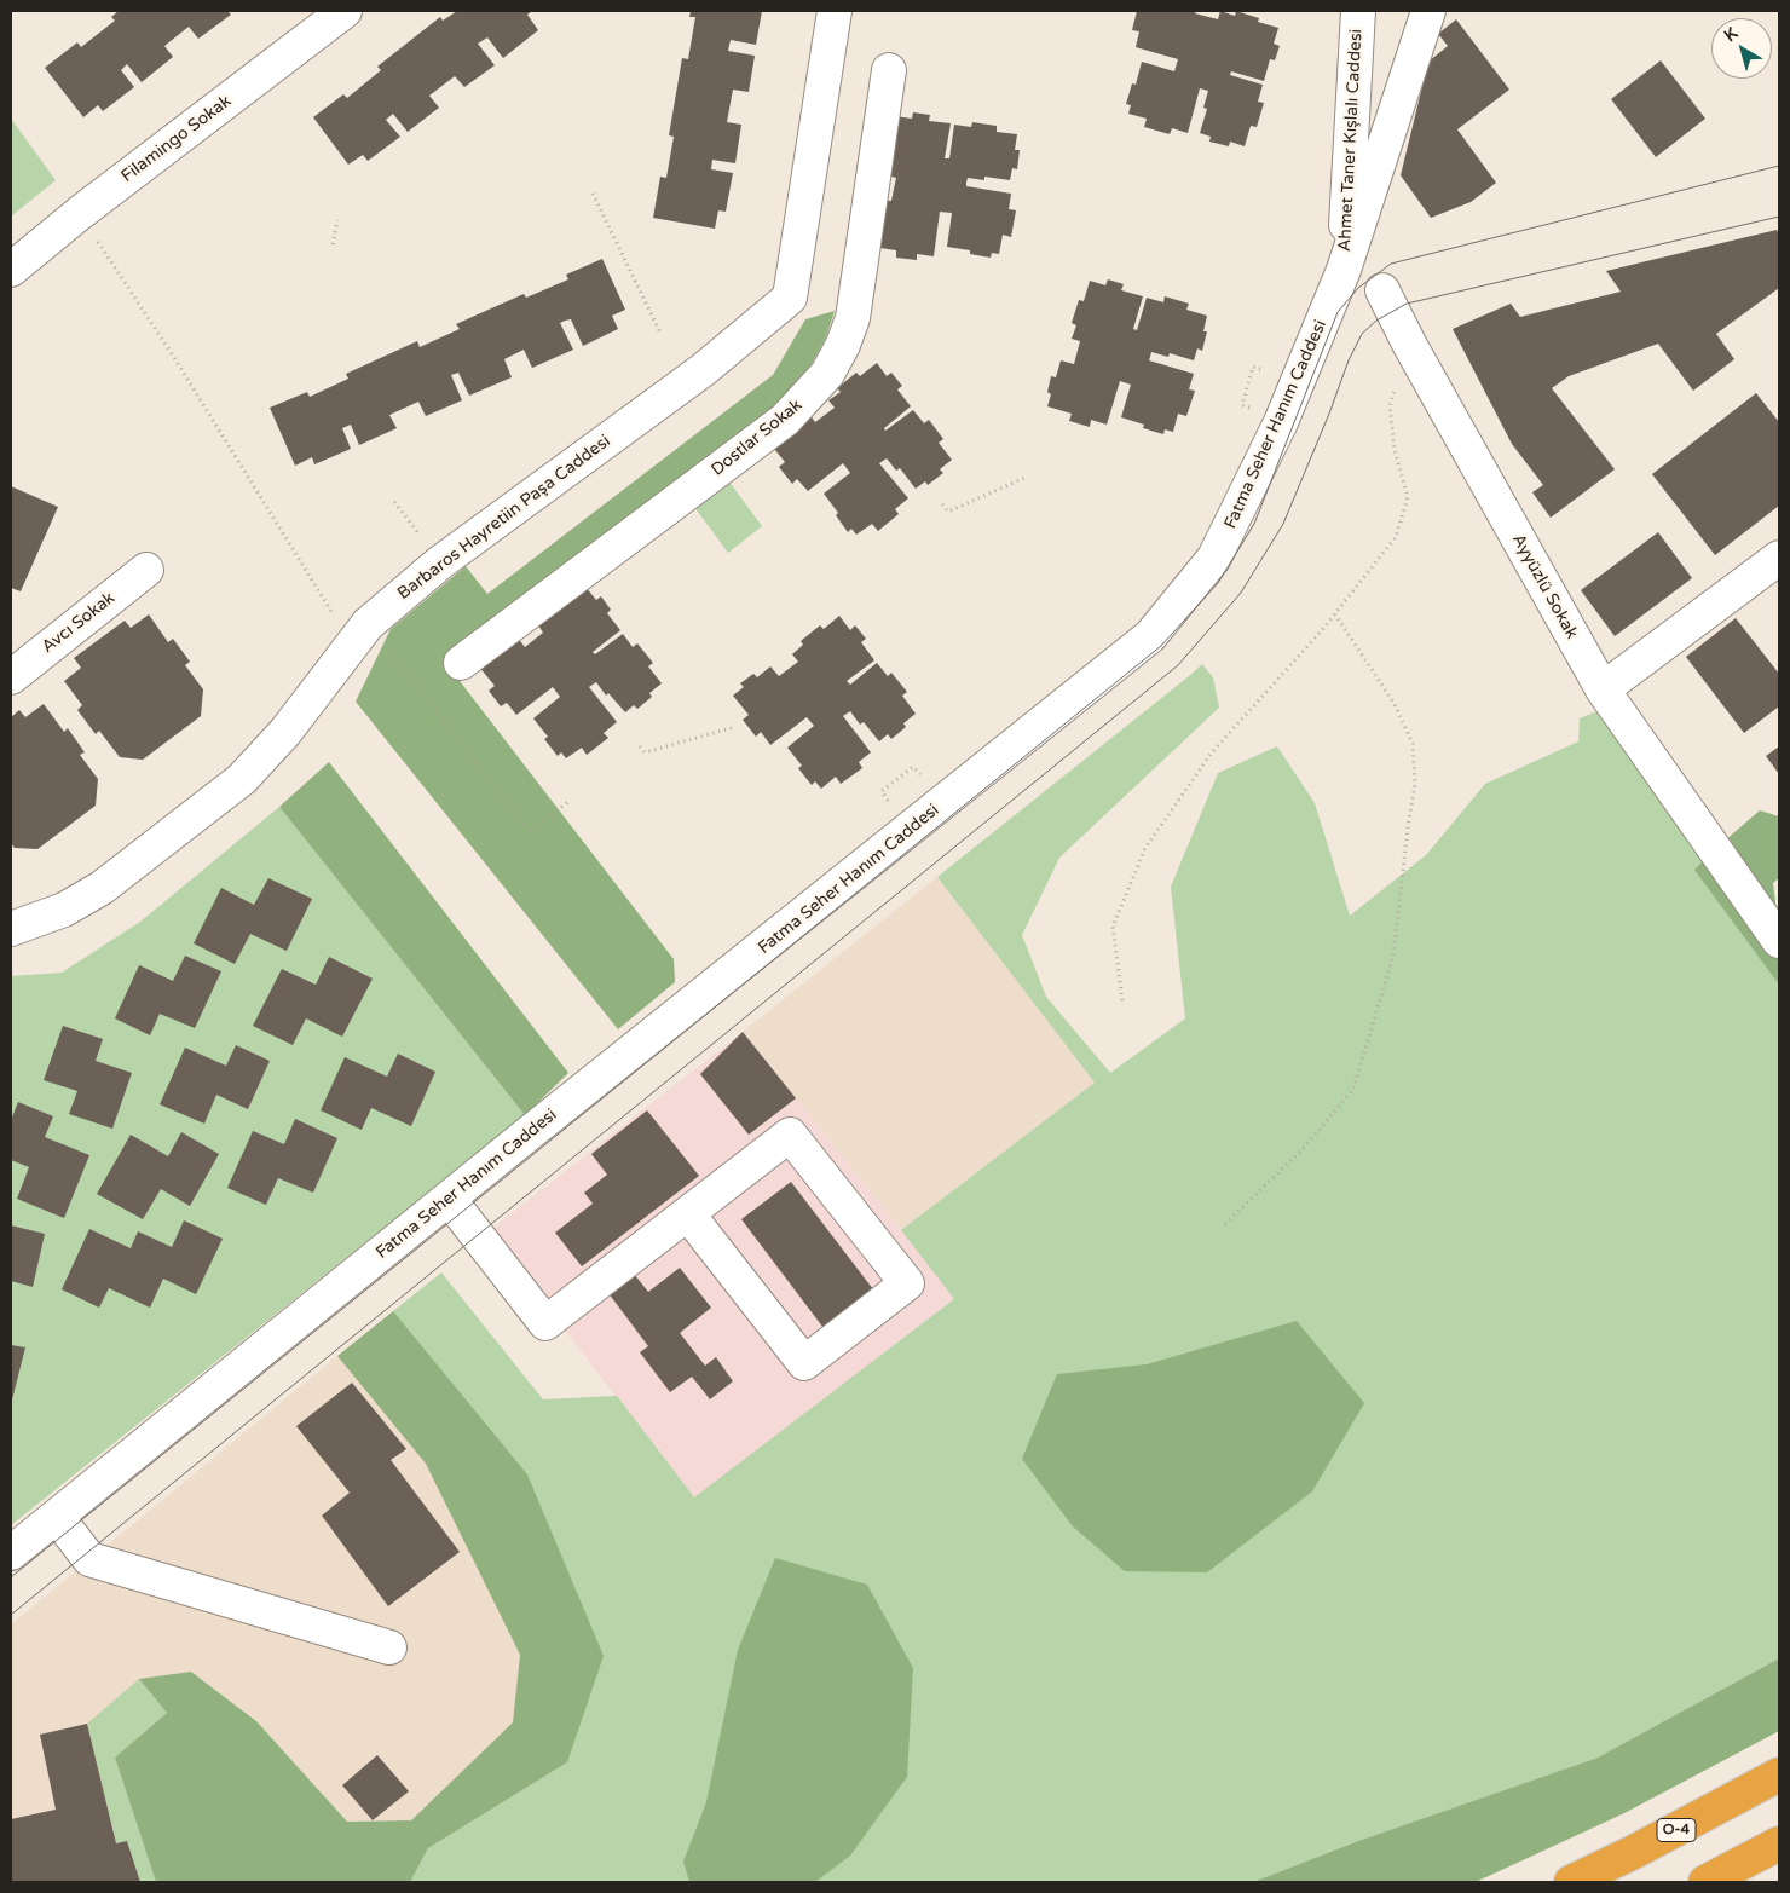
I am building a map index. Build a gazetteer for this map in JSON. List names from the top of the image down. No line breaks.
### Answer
{"streets":{"highway":["O-4"],"street":["Filamingo Sokak","Ahmet Taner Kışlalı Caddesi","Fatma Seher Hanım Caddesi","Dostlar Sokak","Barbaros Hayretiin Paşa Caddesi","Ayyüzlü Sokak","Avcı Sokak"]},"crossings":[["Ahmet Taner Kışlalı Caddesi","Fatma Seher Hanım Caddesi"]],"north":"top left"}
